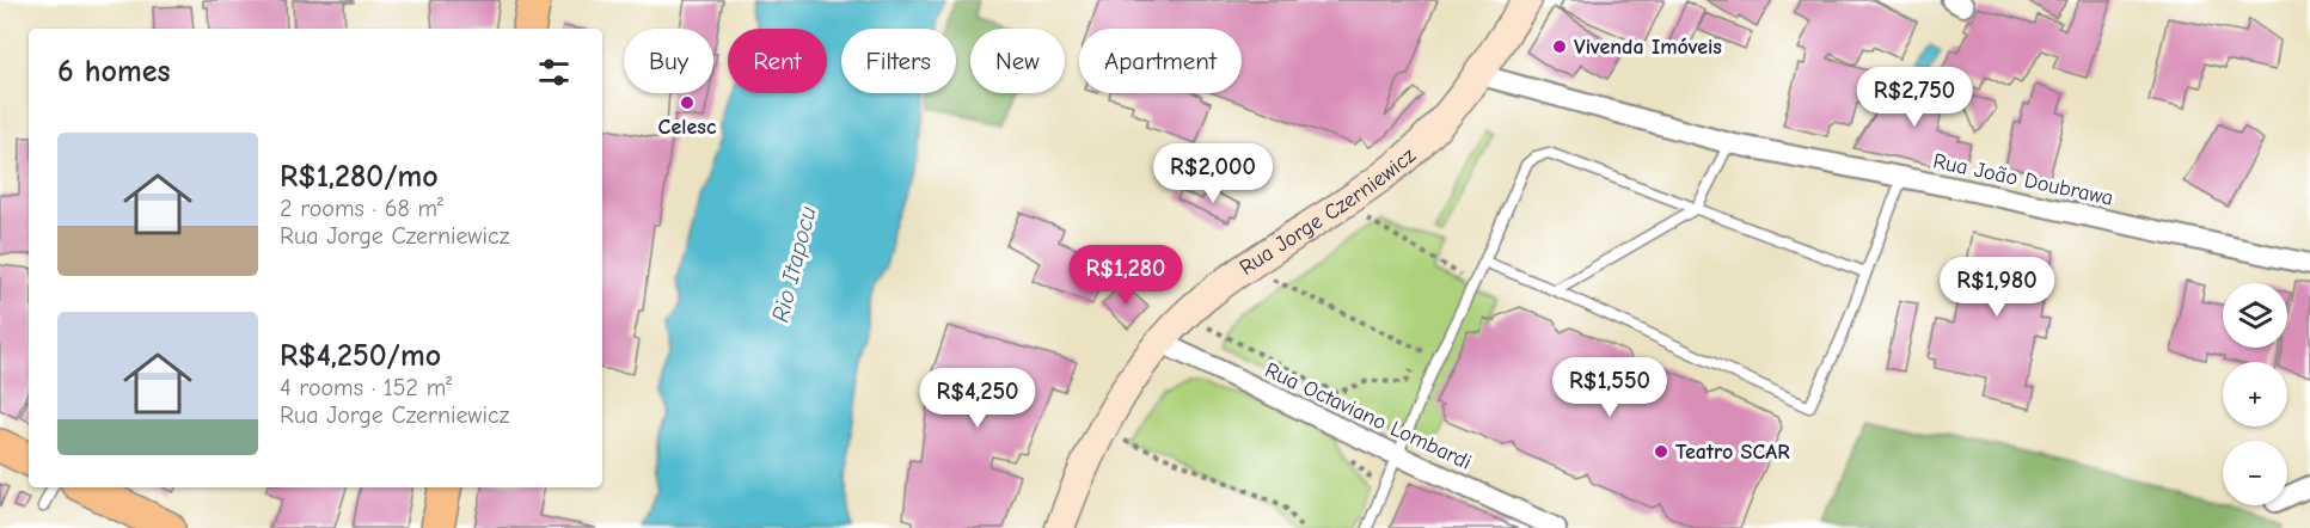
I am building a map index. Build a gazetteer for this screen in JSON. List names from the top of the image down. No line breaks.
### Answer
{"streets":{"main road":["Rua Jorge Czerniewicz"],"street":["Rua João Doubrawa","Rua Octaviano Lombardi"]},"crossings":[["Rua João Doubrawa","Rua Jorge Czerniewicz"],["Rua Jorge Czerniewicz","Rua Octaviano Lombardi"]],"water":["Rio Itapocu"],"places":["Vivenda Imóveis","Celesc","Teatro SCAR"],"page":{"chip":["Buy","Rent","Filters","New","Apartment"],"heading":"6 homes","price":["R$2,750","R$2,000","R$1,280","R$1,980","R$1,550","R$4,250"],"list":[{"name":"R$1,280/mo","note":"2 rooms · 68 m² · Rua Jorge Czerniewicz"},{"name":"R$4,250/mo","note":"4 rooms · 152 m² · Rua Jorge Czerniewicz"}],"map_buttons":["+","−"]}}
